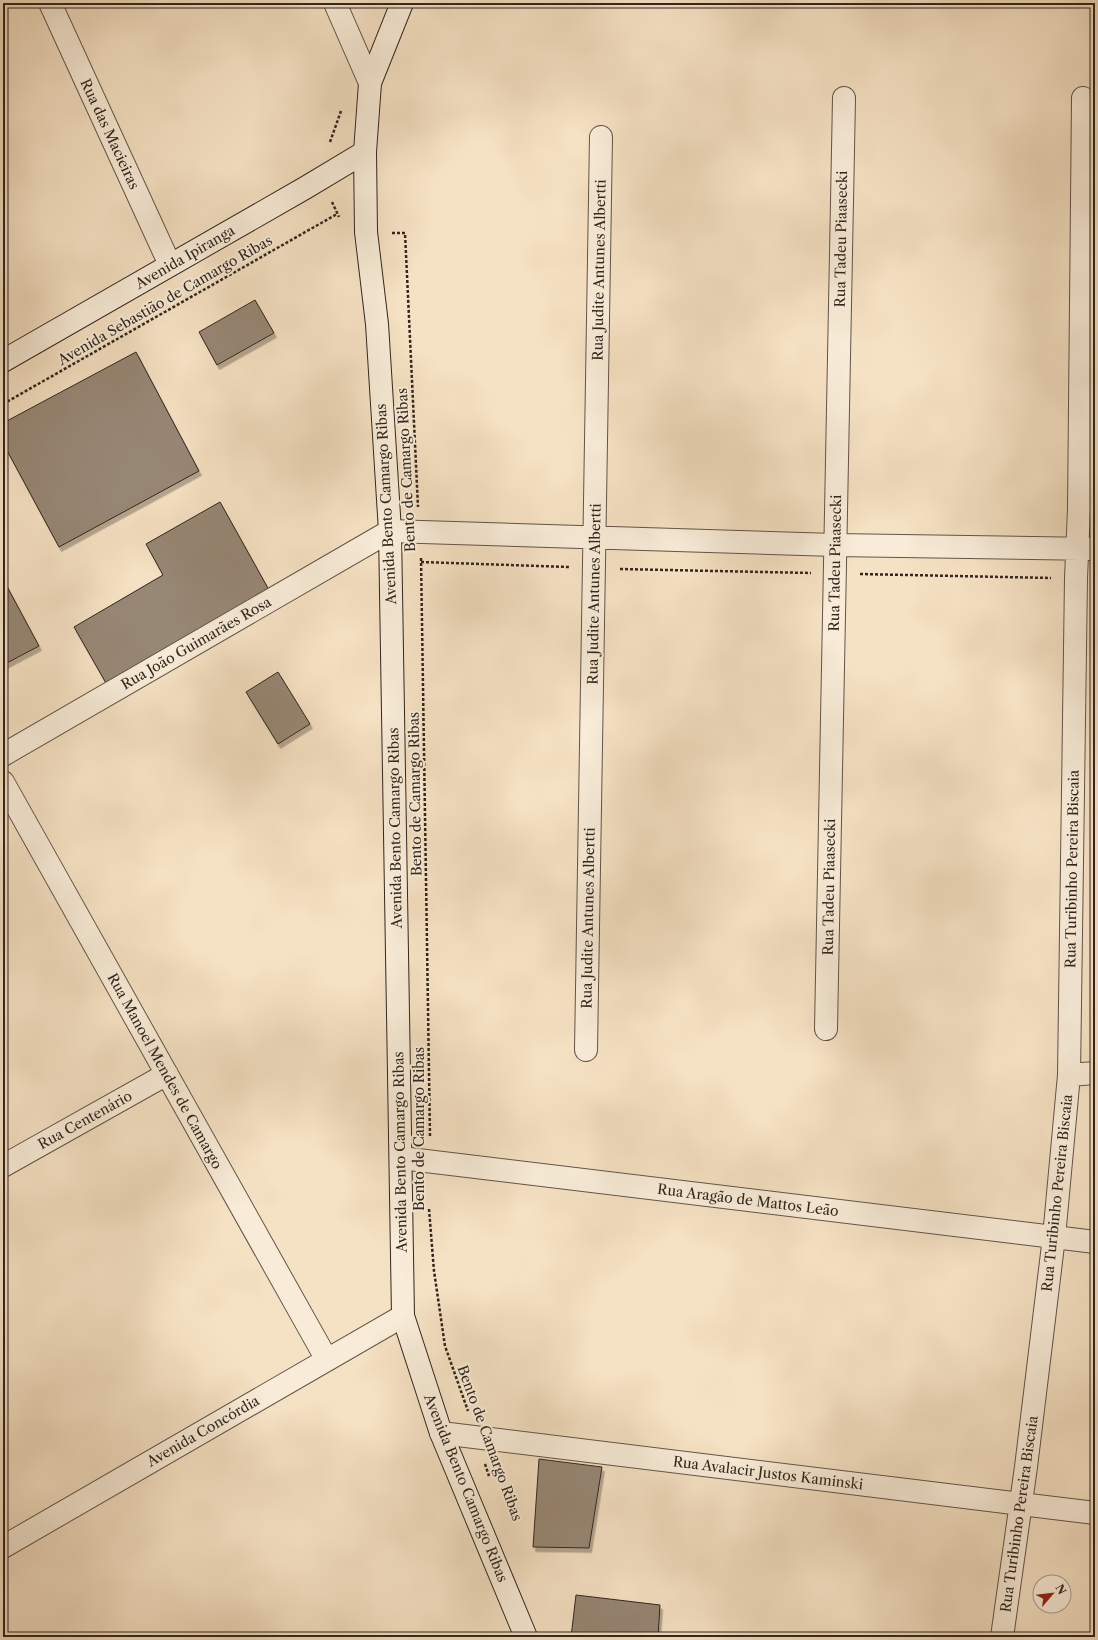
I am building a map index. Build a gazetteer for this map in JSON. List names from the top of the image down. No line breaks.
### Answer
{"streets":{"street":["Rua das Macieiras","Rua Tadeu Piaasecki","Avenida Ipiranga","Rua Judite Antunes Albertti","Avenida Bento Camargo Ribas","Rua João Guimarães Rosa","Rua Turibinho Pereira Biscaia","Rua Manoel Mendes de Camargo","Rua Centenário","Rua Aragão de Mattos Leão","Avenida Concórdia","Rua Avalacir Justos Kaminski"],"path":["Avenida Sebastião de Camargo Ribas","Bento de Camargo Ribas"]},"crossings":[["Rua das Macieiras","Avenida Ipiranga"],["Avenida Ipiranga","Bento de Camargo Ribas"],["Avenida Ipiranga","Avenida Bento Camargo Ribas"],["Avenida Sebastião de Camargo Ribas","Bento de Camargo Ribas"],["Bento de Camargo Ribas","Avenida Bento Camargo Ribas"],["Bento de Camargo Ribas","Rua Aragão de Mattos Leão"],["Bento de Camargo Ribas","Rua Avalacir Justos Kaminski"],["Avenida Bento Camargo Ribas","Rua João Guimarães Rosa"],["Avenida Bento Camargo Ribas","Rua Aragão de Mattos Leão"],["Avenida Bento Camargo Ribas","Avenida Concórdia"],["Avenida Bento Camargo Ribas","Rua Avalacir Justos Kaminski"],["Rua Turibinho Pereira Biscaia","Rua Aragão de Mattos Leão"],["Rua Turibinho Pereira Biscaia","Rua Avalacir Justos Kaminski"],["Rua Manoel Mendes de Camargo","Rua Centenário"],["Rua Manoel Mendes de Camargo","Avenida Concórdia"]],"north":"top right"}
